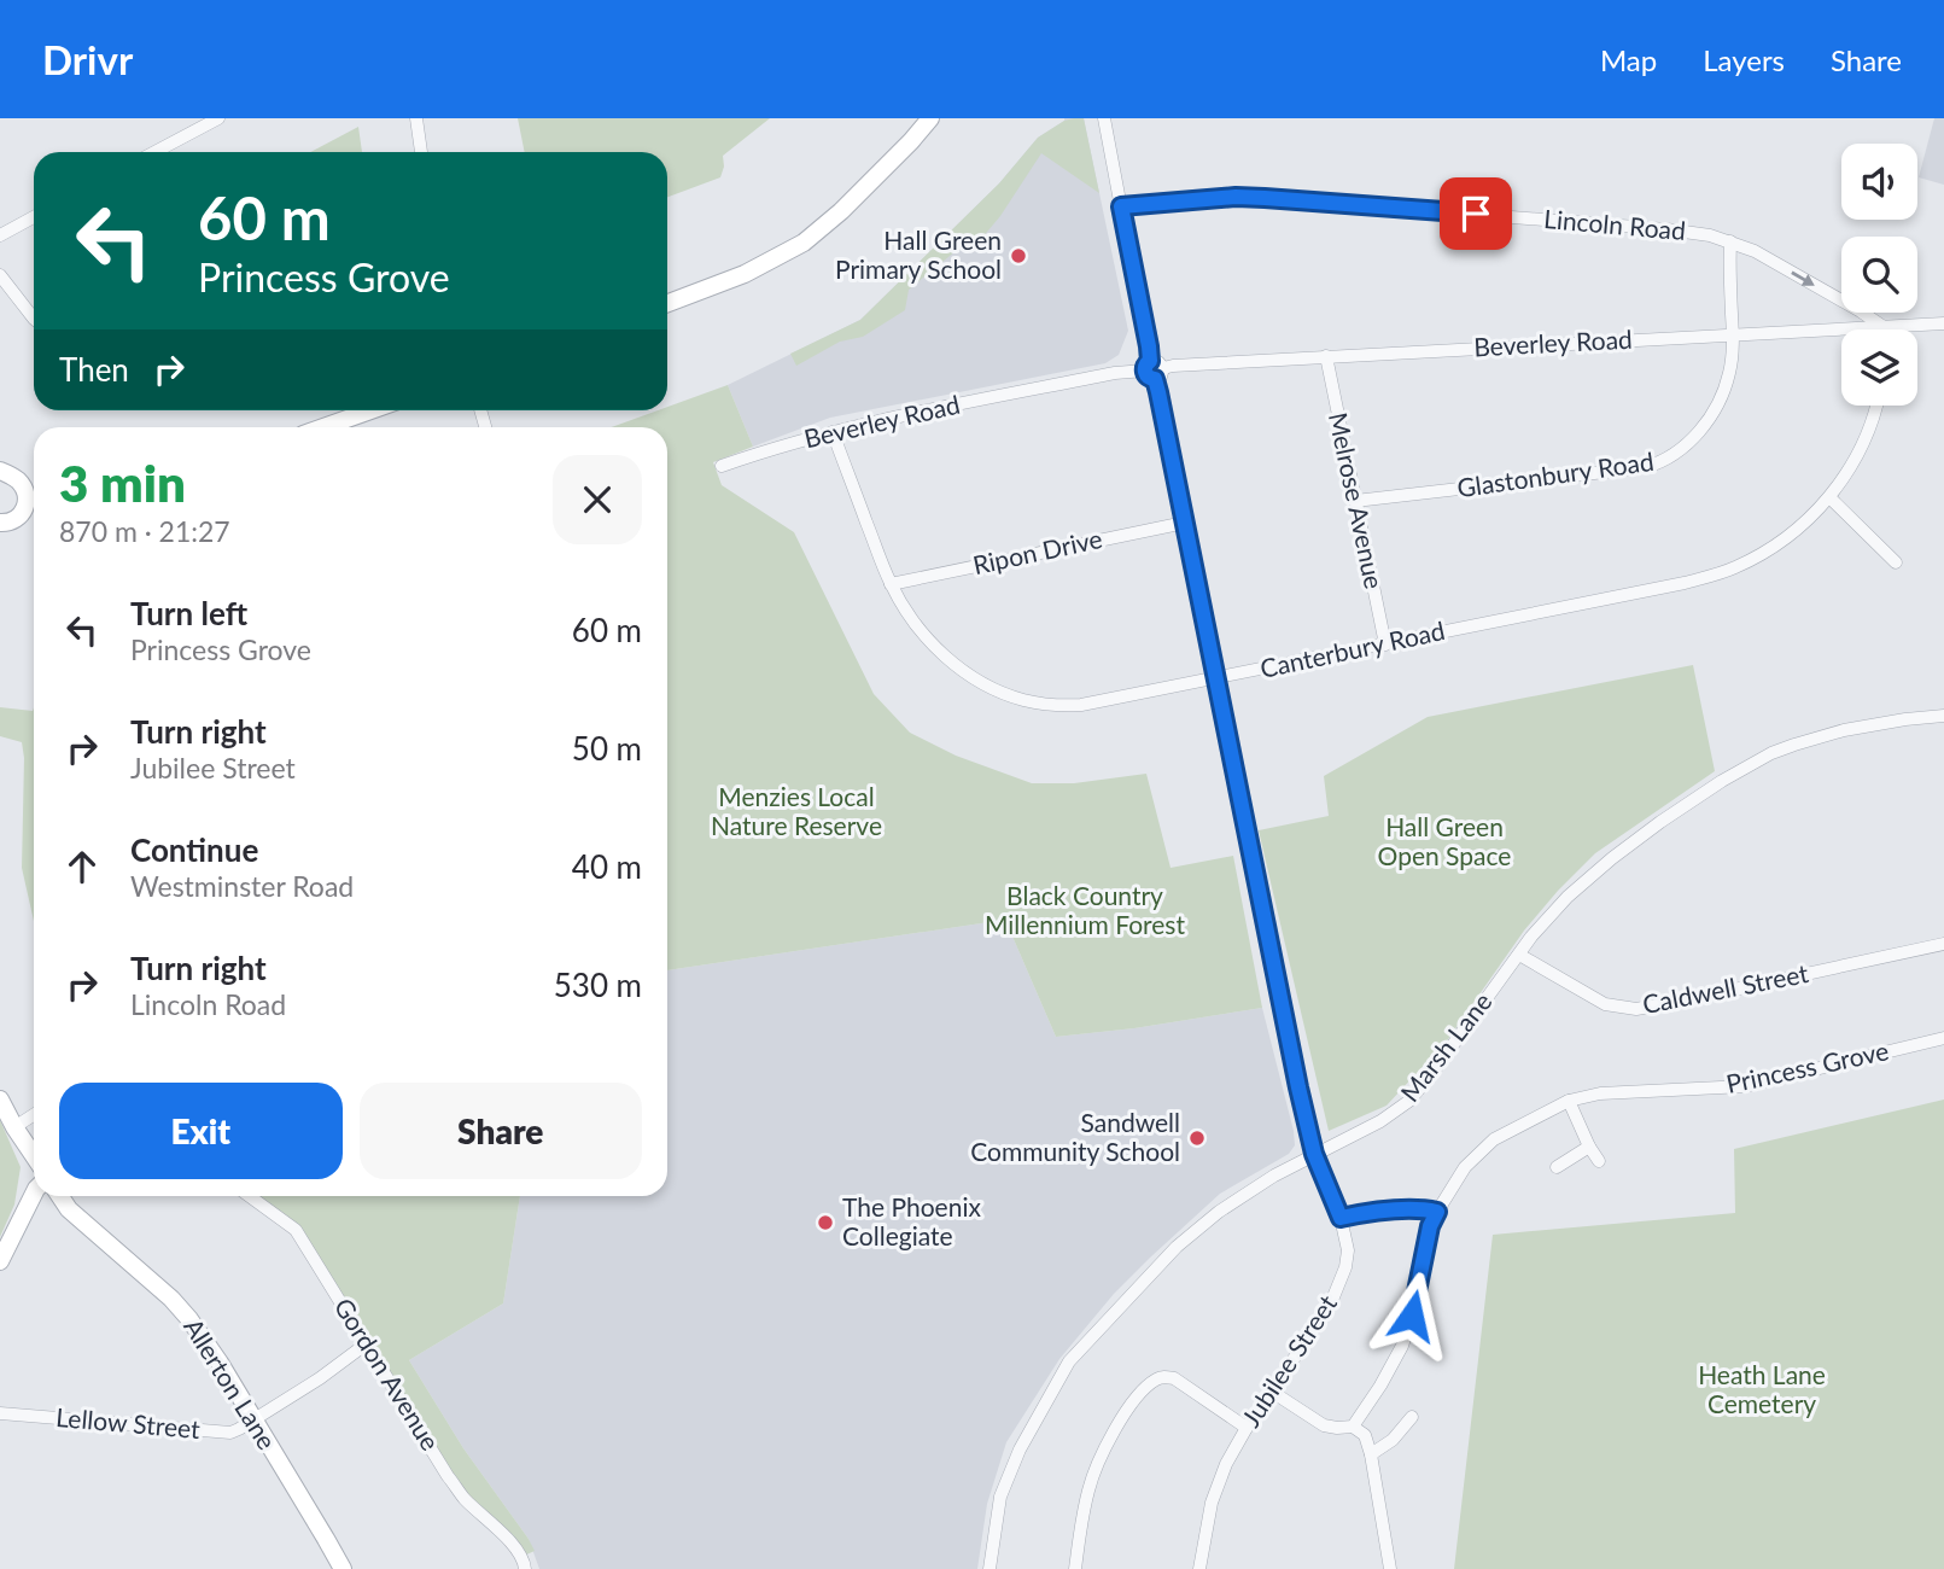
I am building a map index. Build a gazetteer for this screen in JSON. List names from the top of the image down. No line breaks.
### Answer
{"streets":{"street":["Lincoln Road","Beverley Road","Glastonbury Road","Melrose Avenue","Ripon Drive","Canterbury Road","Caldwell Street","Marsh Lane","Princess Grove","Jubilee Street","Gordon Avenue","Allerton Lane","Lellow Street"]},"crossings":[["Lincoln Road","Beverley Road"],["Lincoln Road","Glastonbury Road"],["Lincoln Road","Jubilee Street"],["Beverley Road","Glastonbury Road"],["Beverley Road","Melrose Avenue"],["Beverley Road","Canterbury Road"],["Beverley Road","Jubilee Street"],["Glastonbury Road","Melrose Avenue"],["Melrose Avenue","Canterbury Road"],["Ripon Drive","Canterbury Road"],["Ripon Drive","Jubilee Street"],["Canterbury Road","Jubilee Street"],["Caldwell Street","Marsh Lane"],["Marsh Lane","Jubilee Street"],["Gordon Avenue","Lellow Street"],["Allerton Lane","Lellow Street"]],"parks":["Menzies Local Nature Reserve","Hall Green Open Space","Black Country Millennium Forest","Heath Lane Cemetery"],"places":["Hall Green Primary School","Sandwell Community School","The Phoenix Collegiate"],"page":{"header":"Drivr","nav":["Map","Layers","Share"],"turn":["60 m","Princess Grove"],"then":"Then","heading":["3 min","870 m · 21:27"],"list":[{"name":"Turn left","note":"Princess Grove","value":"60 m"},{"name":"Turn right","note":"Jubilee Street","value":"50 m"},{"name":"Continue","note":"Westminster Road","value":"40 m"},{"name":"Turn right","note":"Lincoln Road","value":"530 m"}],"buttons":["Exit","Share"]}}
